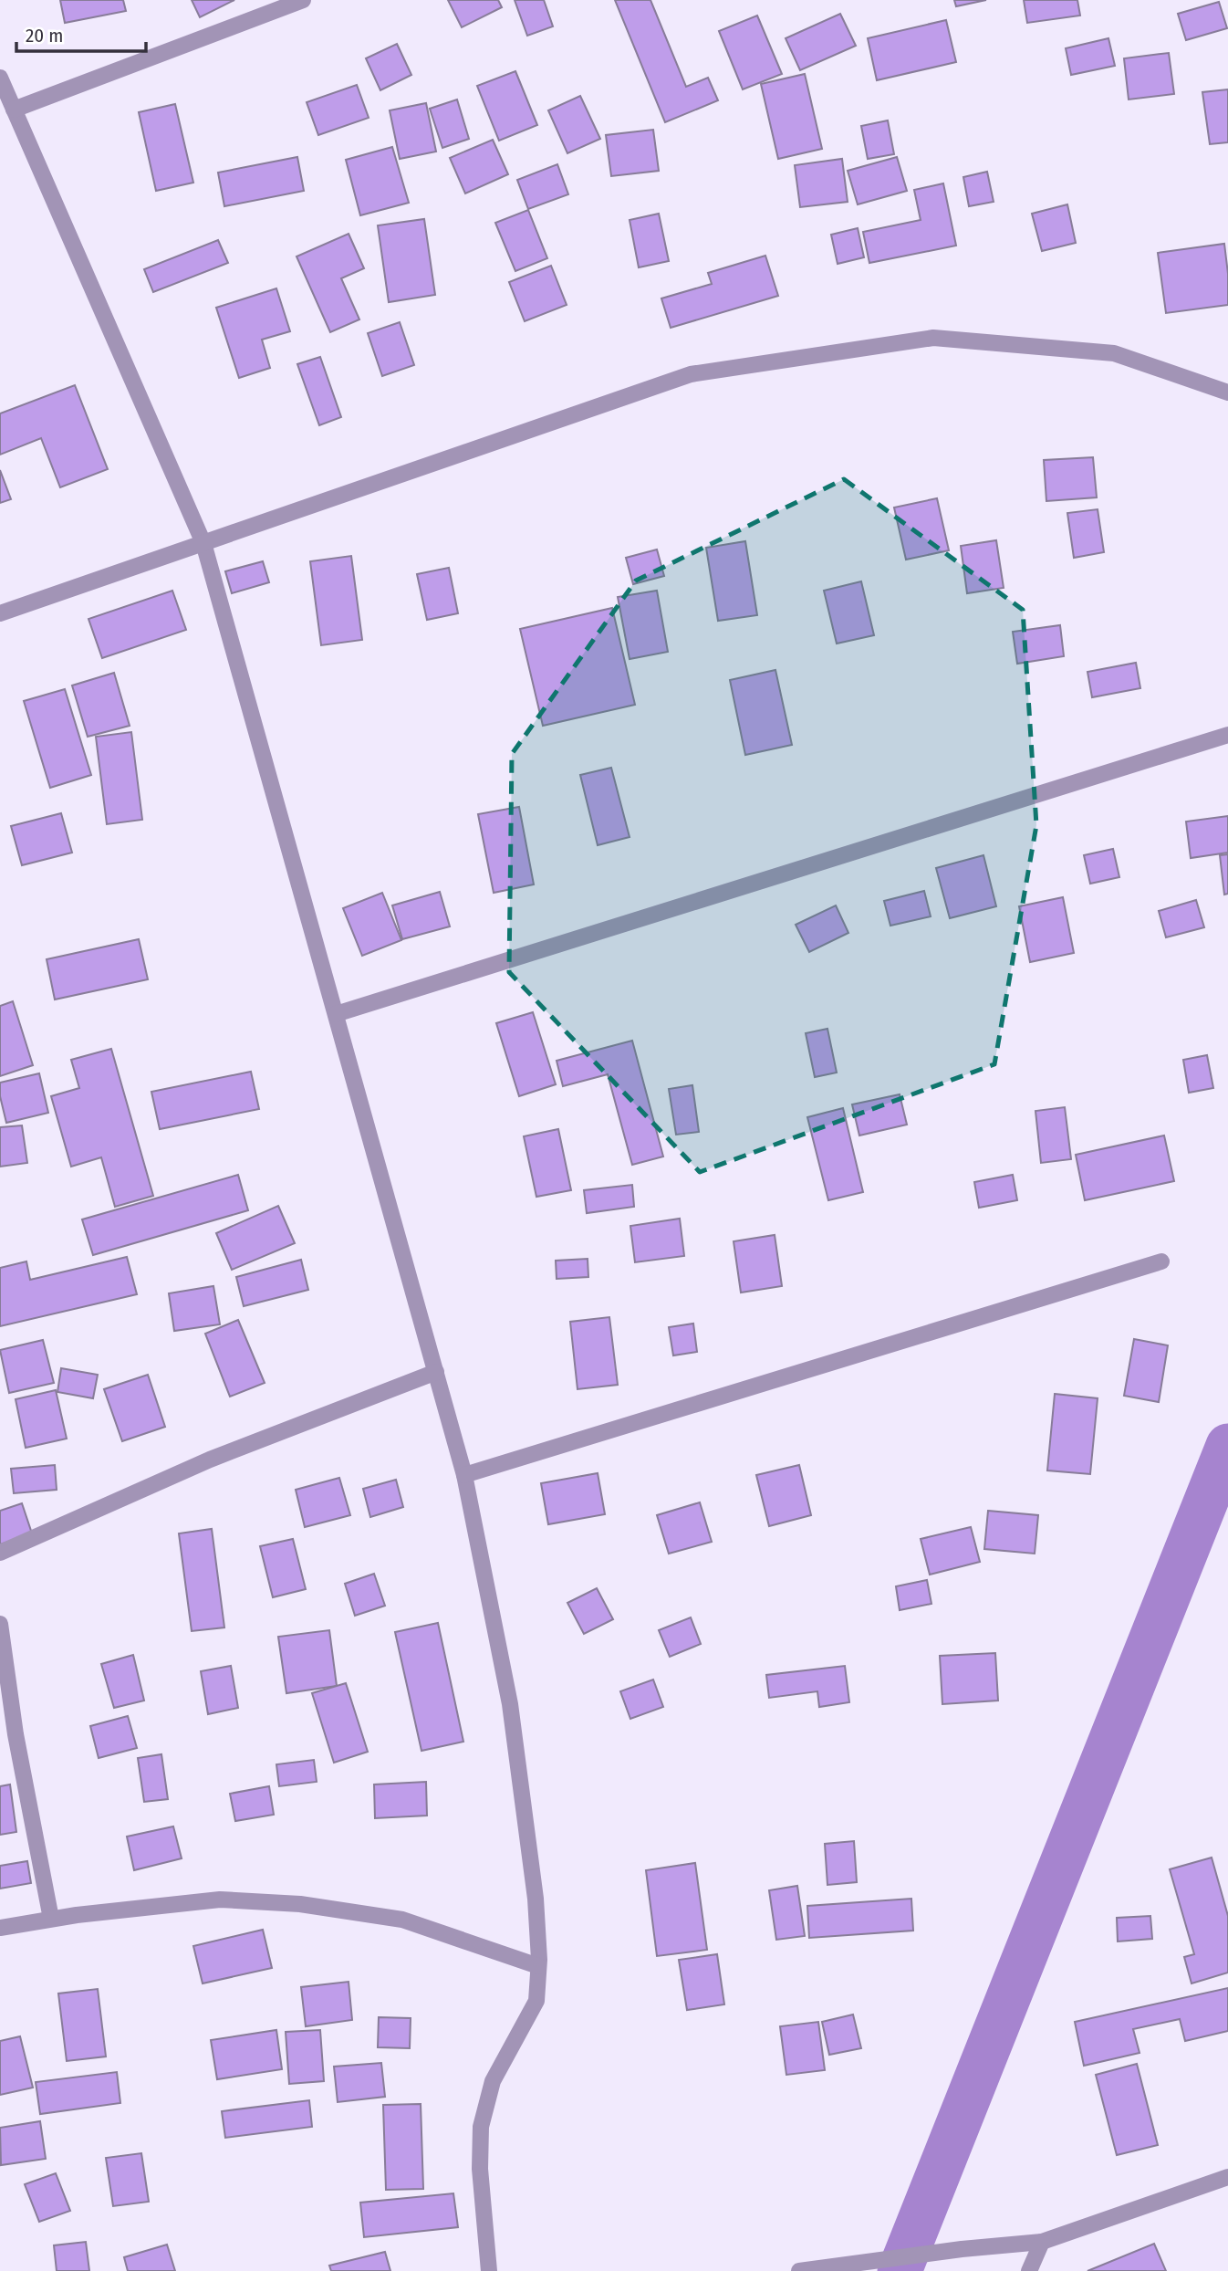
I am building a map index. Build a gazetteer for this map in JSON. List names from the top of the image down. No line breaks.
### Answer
{"scale_bar":"20 m"}
